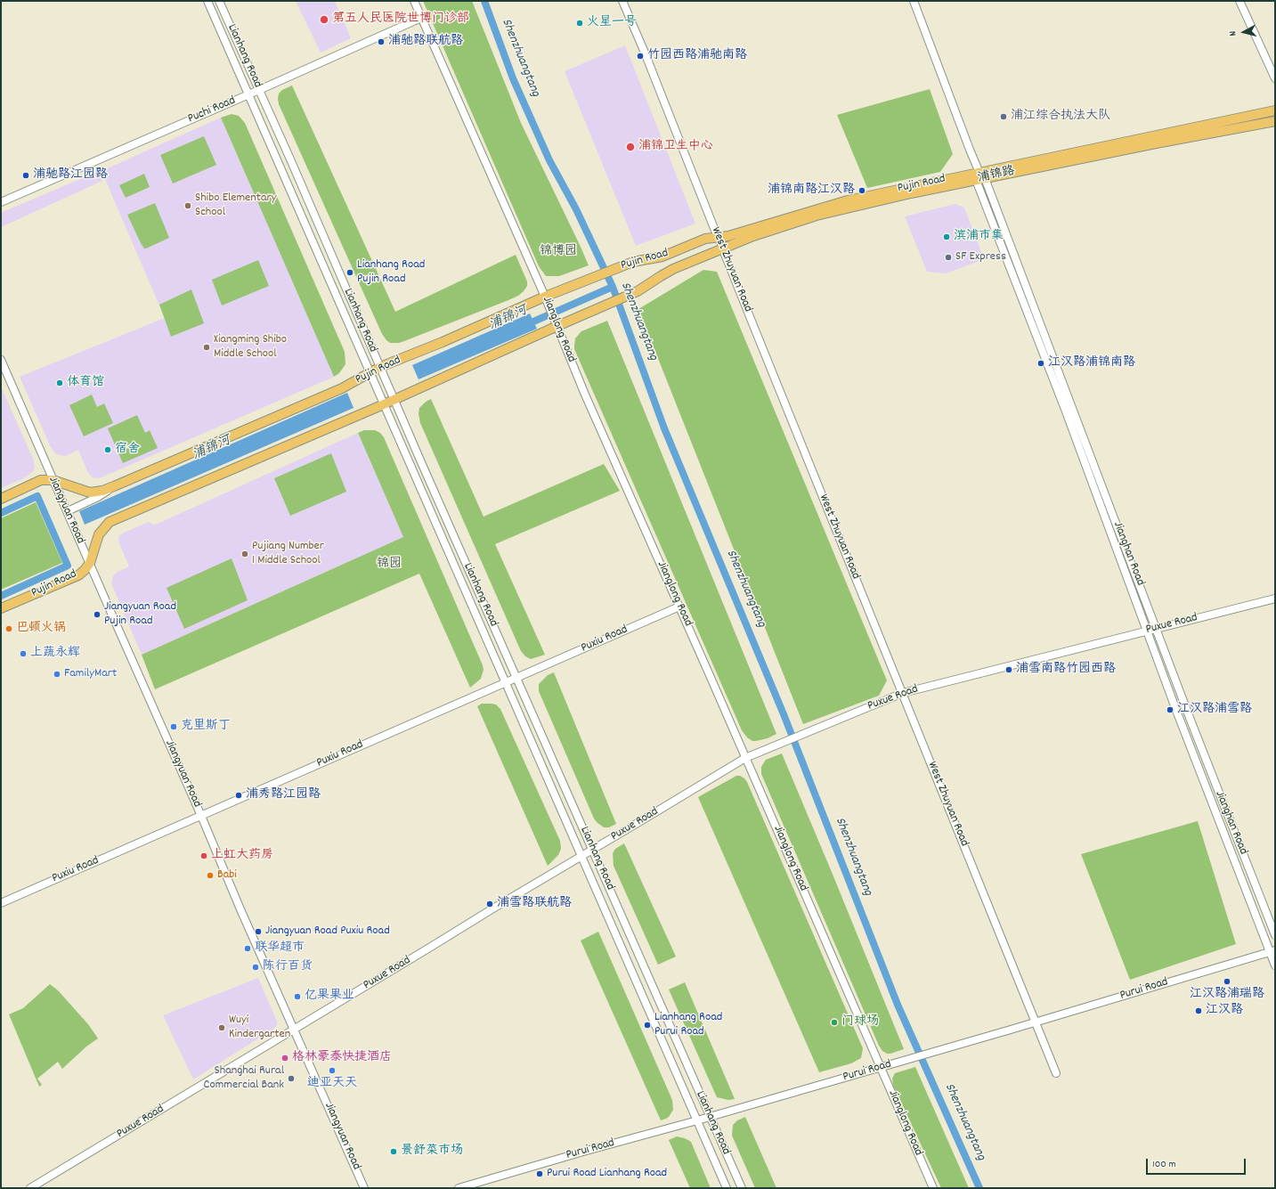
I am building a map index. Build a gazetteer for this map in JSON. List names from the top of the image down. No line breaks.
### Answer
{"streets":{"main road":["浦锦路","Pujin Road"],"street":["Lianhang Road","Puchi Road","West Zhuyuan Road","Jianglong Road","Jiangyuan Road","Jianghan Road","Puxue Road","Puxiu Road","Purui Road"]},"crossings":[["Lianhang Road","Puchi Road"],["Lianhang Road","Pujin Road"],["Lianhang Road","Puxue Road"],["Lianhang Road","Puxiu Road"],["Lianhang Road","Purui Road"],["Puchi Road","Jianglong Road"],["浦锦路","Pujin Road"],["浦锦路","West Zhuyuan Road"],["浦锦路","Jianghan Road"],["Pujin Road","West Zhuyuan Road"],["Pujin Road","Jianglong Road"],["Pujin Road","Jiangyuan Road"],["Pujin Road","Jianghan Road"],["West Zhuyuan Road","Puxue Road"],["West Zhuyuan Road","Purui Road"],["Jianglong Road","Puxue Road"],["Jianglong Road","Puxiu Road"],["Jianglong Road","Purui Road"],["Jiangyuan Road","Puxue Road"],["Jiangyuan Road","Puxiu Road"],["Jianghan Road","Puxue Road"]],"water":["Shenzhuangtang","浦锦河"],"parks":["锦博园","锦园"],"places":["第五人民医院世博门诊部","火星一号","浦驰路联航路","竹园西路浦驰南路","浦江综合执法大队","浦锦卫生中心","浦驰路江园路","浦锦南路江汉路","Shibo Elementary School","滨浦市集","SF Express","Lianhang Road Pujin Road","Xiangming Shibo Middle School","江汉路浦锦南路","体育馆","宿舍","Pujiang Number 1 Middle School","Jiangyuan Road Pujin Road","巴顿火锅","上蔬永辉","浦雪南路竹园西路","FamilyMart","江汉路浦雪路","克里斯丁","浦秀路江园路","上虹大药房","Babi","浦雪路联航路","Jiangyuan Road Puxiu Road","联华超市","陈行百货","江汉路浦瑞路","亿果果业","江汉路","门球场","Lianhang Road Purui Road","Wuyi Kindergarten","格林豪泰快捷酒店","迪亚天天","Shanghai Rural Commercial Bank","景舒菜市场","Purui Road Lianhang Road"],"scale_bar":"100 m","north":"left"}
